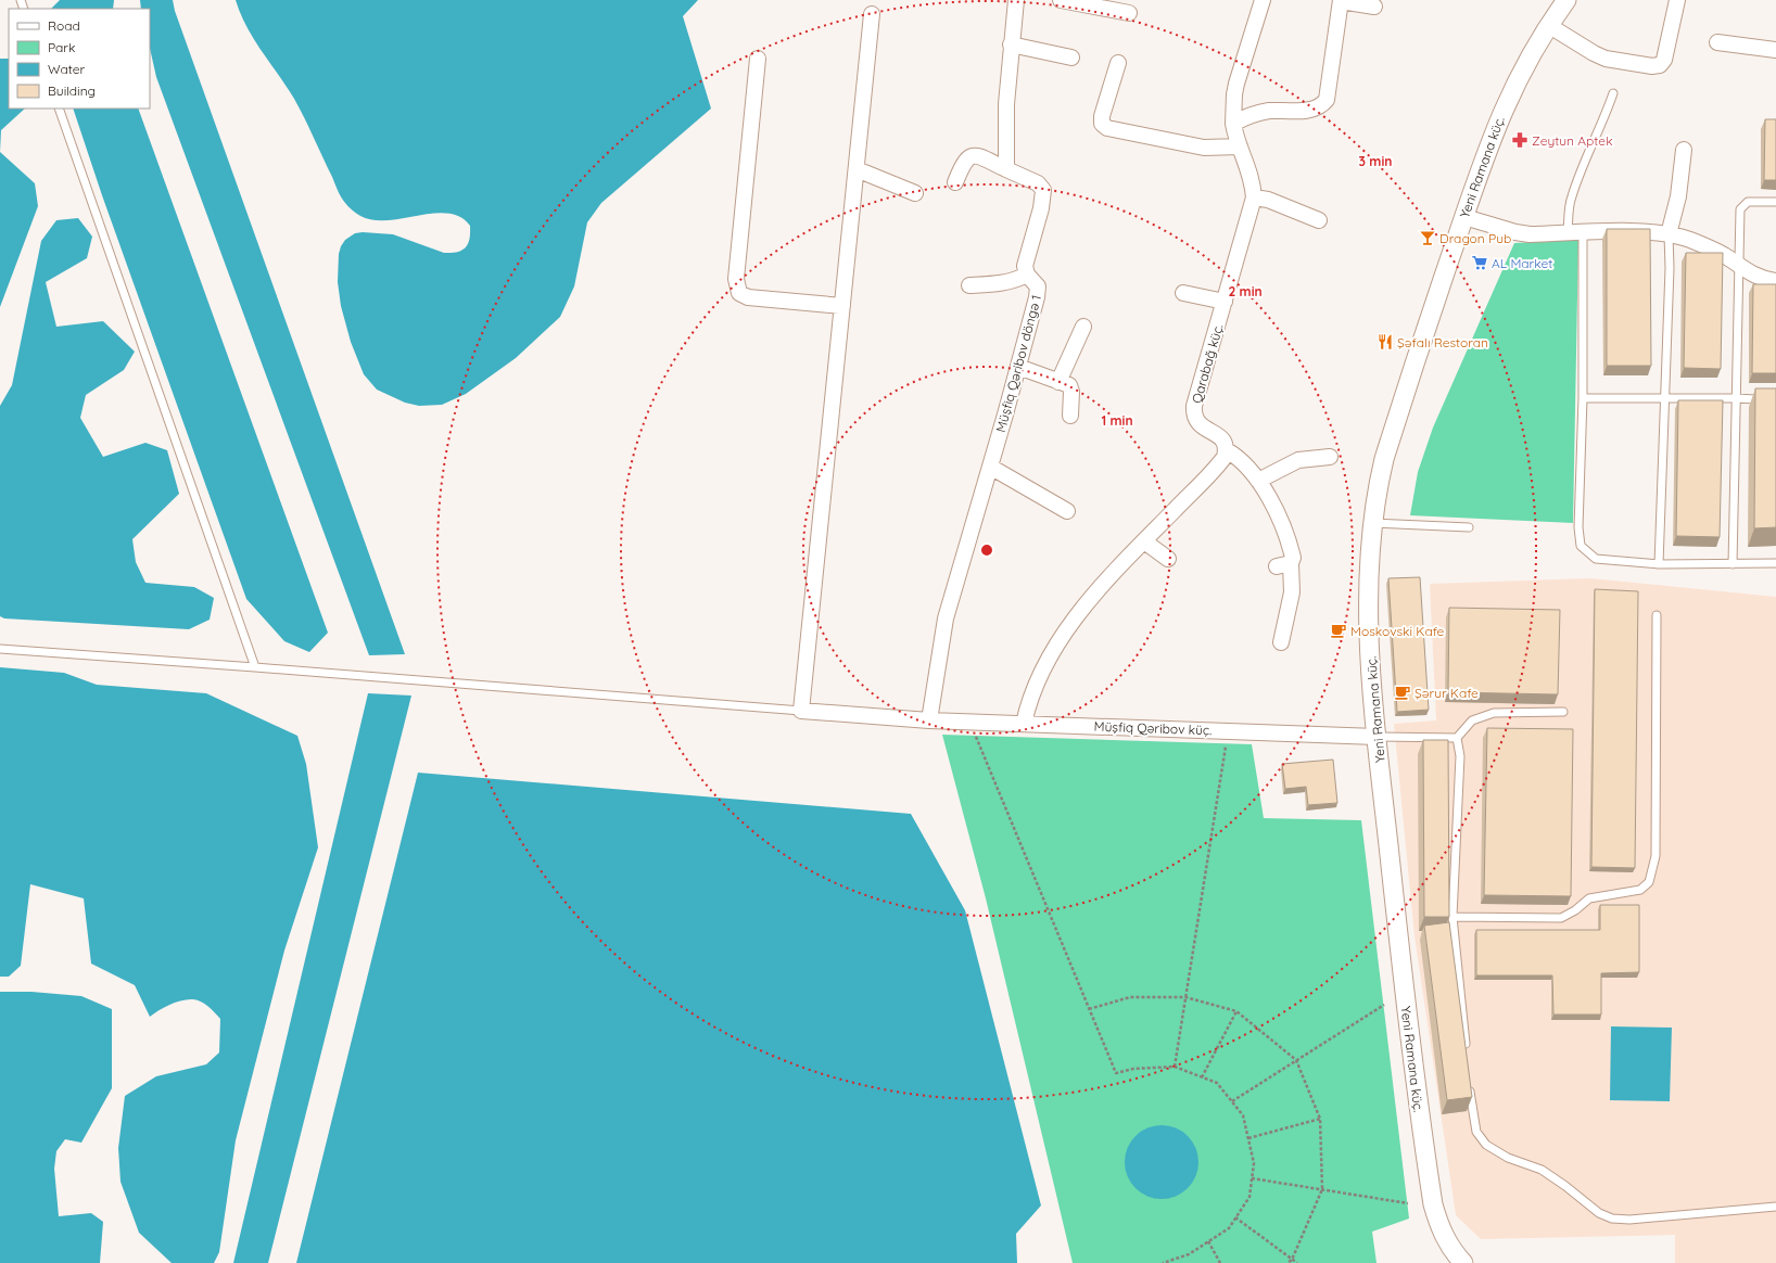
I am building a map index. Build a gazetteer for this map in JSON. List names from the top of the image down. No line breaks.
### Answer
{"streets":{"street":["Yeni Ramana küç.","Müşfiq Qəribov döngə 1","Qarabağ küç.","Müşfiq Qəribov küç."]},"crossings":[["Yeni Ramana küç.","Müşfiq Qəribov küç."],["Müşfiq Qəribov döngə 1","Müşfiq Qəribov küç."]],"places":{"pharmacy":["Zeytun Aptek"],"bar":["Dragon Pub"],"supermarket":["AL Market"],"restaurant":["Şəfalı Restoran"],"cafe":["Moskovski Kafe","Şərur Kafe"]},"legend":["Road","Park","Water","Building"],"rings":["3 min","2 min","1 min"]}
